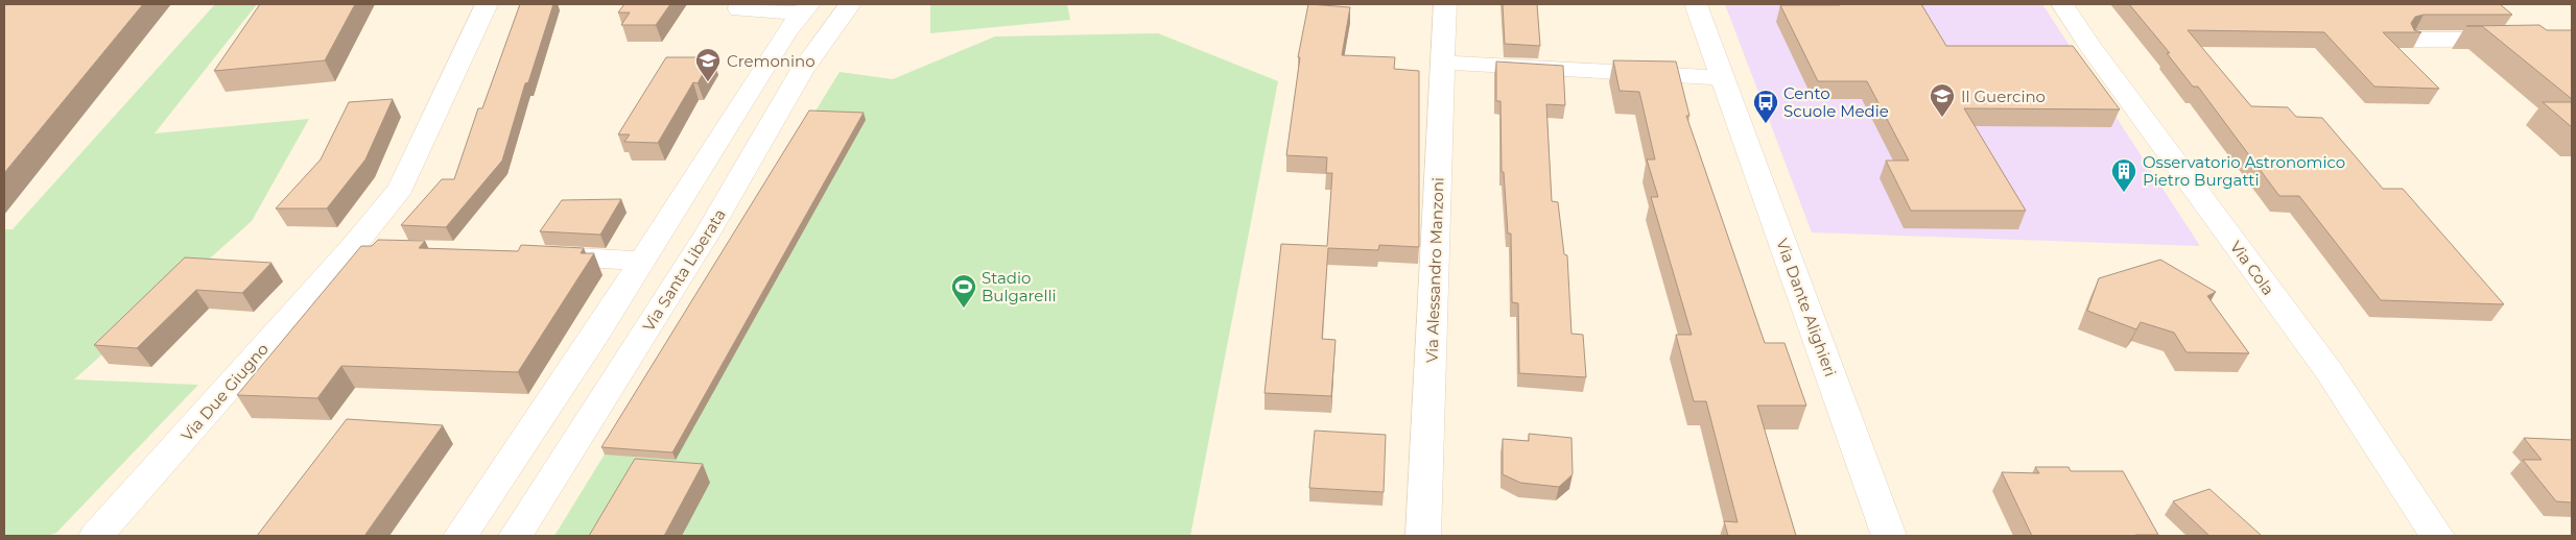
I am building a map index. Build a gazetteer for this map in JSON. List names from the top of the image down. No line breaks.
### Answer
{"streets":{"street":["Via Cola","Via Santa Liberata","Via Alessandro Manzoni","Via Dante Alighieri","Via Due Giugno"]},"places":{"school or university":["Cremonino","Il Guercino"],"bus stop":["Cento Scuole Medie"],"building":["Osservatorio Astronomico Pietro Burgatti"],"sports":["Stadio Bulgarelli"]}}
